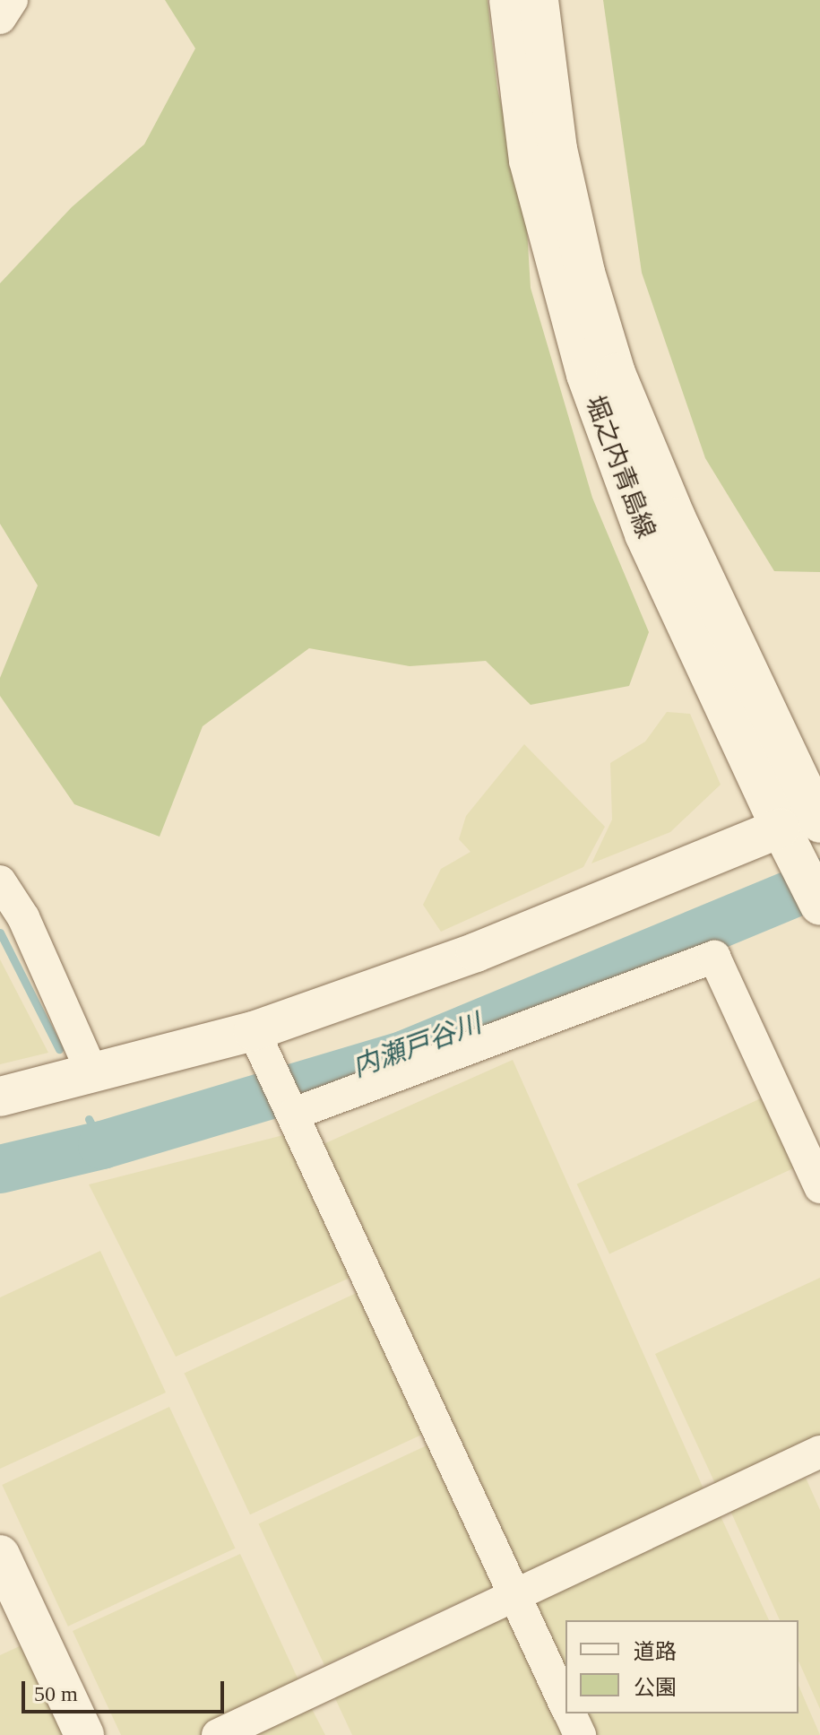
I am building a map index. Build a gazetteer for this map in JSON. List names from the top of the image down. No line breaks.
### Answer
{"streets":{"main road":["堀之内青島線"]},"water":["内瀬戸谷川"],"legend":["道路","公園"],"scale_bar":"50 m"}
